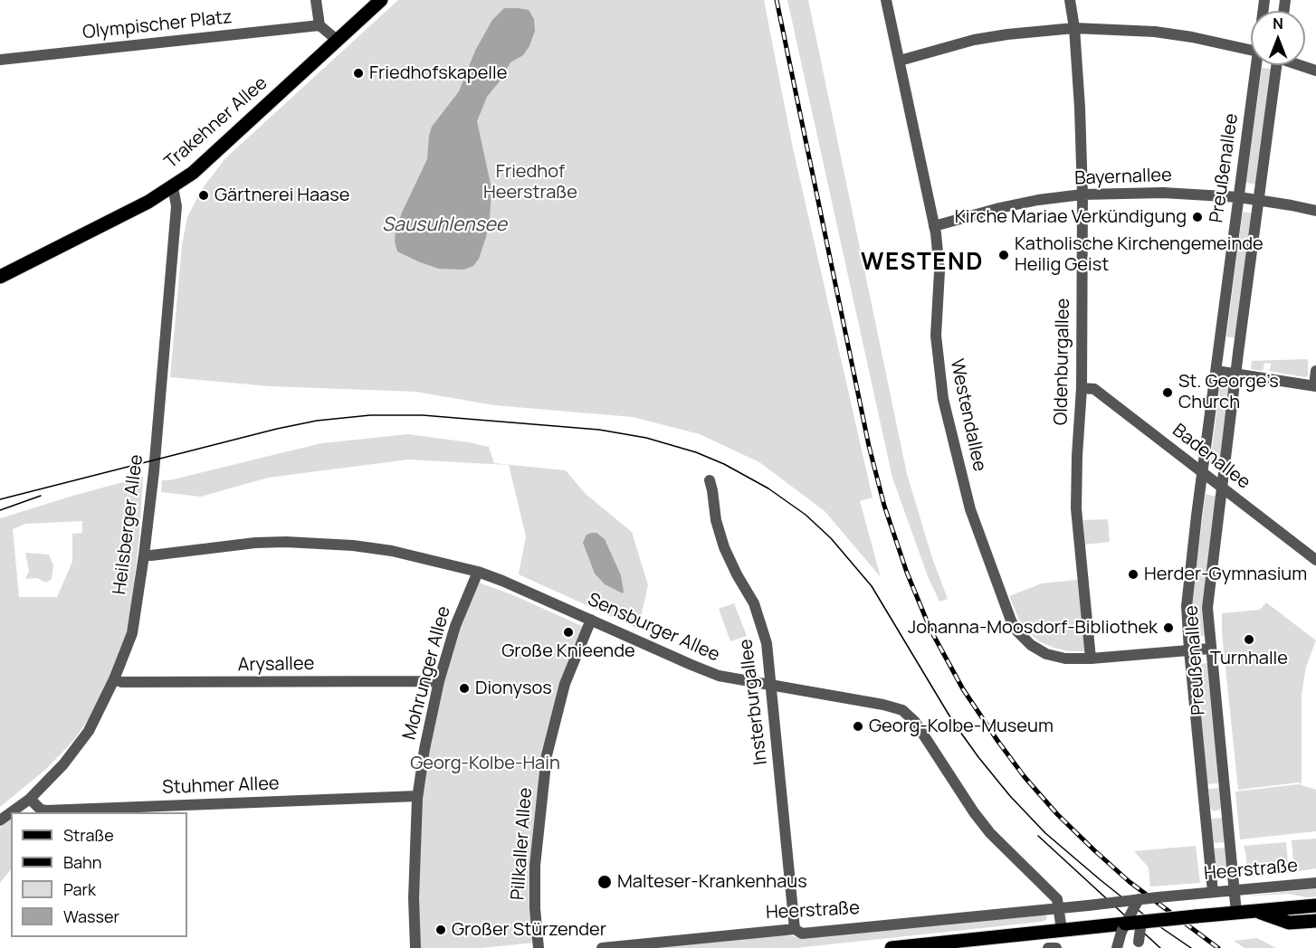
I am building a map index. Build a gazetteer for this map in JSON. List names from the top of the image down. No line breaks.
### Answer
{"streets":{"main road":["Trakehner Allee"],"street":["Olympischer Platz","Preußenallee","Bayernallee","Oldenburgallee","Westendallee","Badenallee","Heilsberger Allee","Sensburger Allee","Arysallee","Mohrunger Allee","Insterburgallee","Stuhmer Allee","Pillkaller Allee","Heerstraße"]},"crossings":[["Trakehner Allee","Heilsberger Allee"],["Preußenallee","Bayernallee"],["Preußenallee","Westendallee"],["Preußenallee","Badenallee"],["Preußenallee","Heerstraße"],["Bayernallee","Oldenburgallee"],["Bayernallee","Westendallee"],["Oldenburgallee","Westendallee"],["Oldenburgallee","Badenallee"],["Heilsberger Allee","Sensburger Allee"],["Heilsberger Allee","Arysallee"],["Heilsberger Allee","Stuhmer Allee"],["Sensburger Allee","Mohrunger Allee"],["Sensburger Allee","Insterburgallee"],["Sensburger Allee","Pillkaller Allee"],["Sensburger Allee","Heerstraße"],["Arysallee","Mohrunger Allee"],["Mohrunger Allee","Stuhmer Allee"],["Insterburgallee","Heerstraße"]],"districts":["WESTEND"],"water":["Sausuhlensee"],"parks":["Friedhof Heerstraße","Georg-Kolbe-Hain"],"places":["Friedhofskapelle","Gärtnerei Haase","Kirche Mariae Verkündigung","Katholische Kirchengemeinde Heilig Geist","St. George’s Church","Herder-Gymnasium","Johanna-Moosdorf-Bibliothek","Große Knieende","Turnhalle","Dionysos","Georg-Kolbe-Museum","Malteser-Krankenhaus","Großer Stürzender"],"legend":["Straße","Bahn","Park","Wasser"],"north":"top"}
